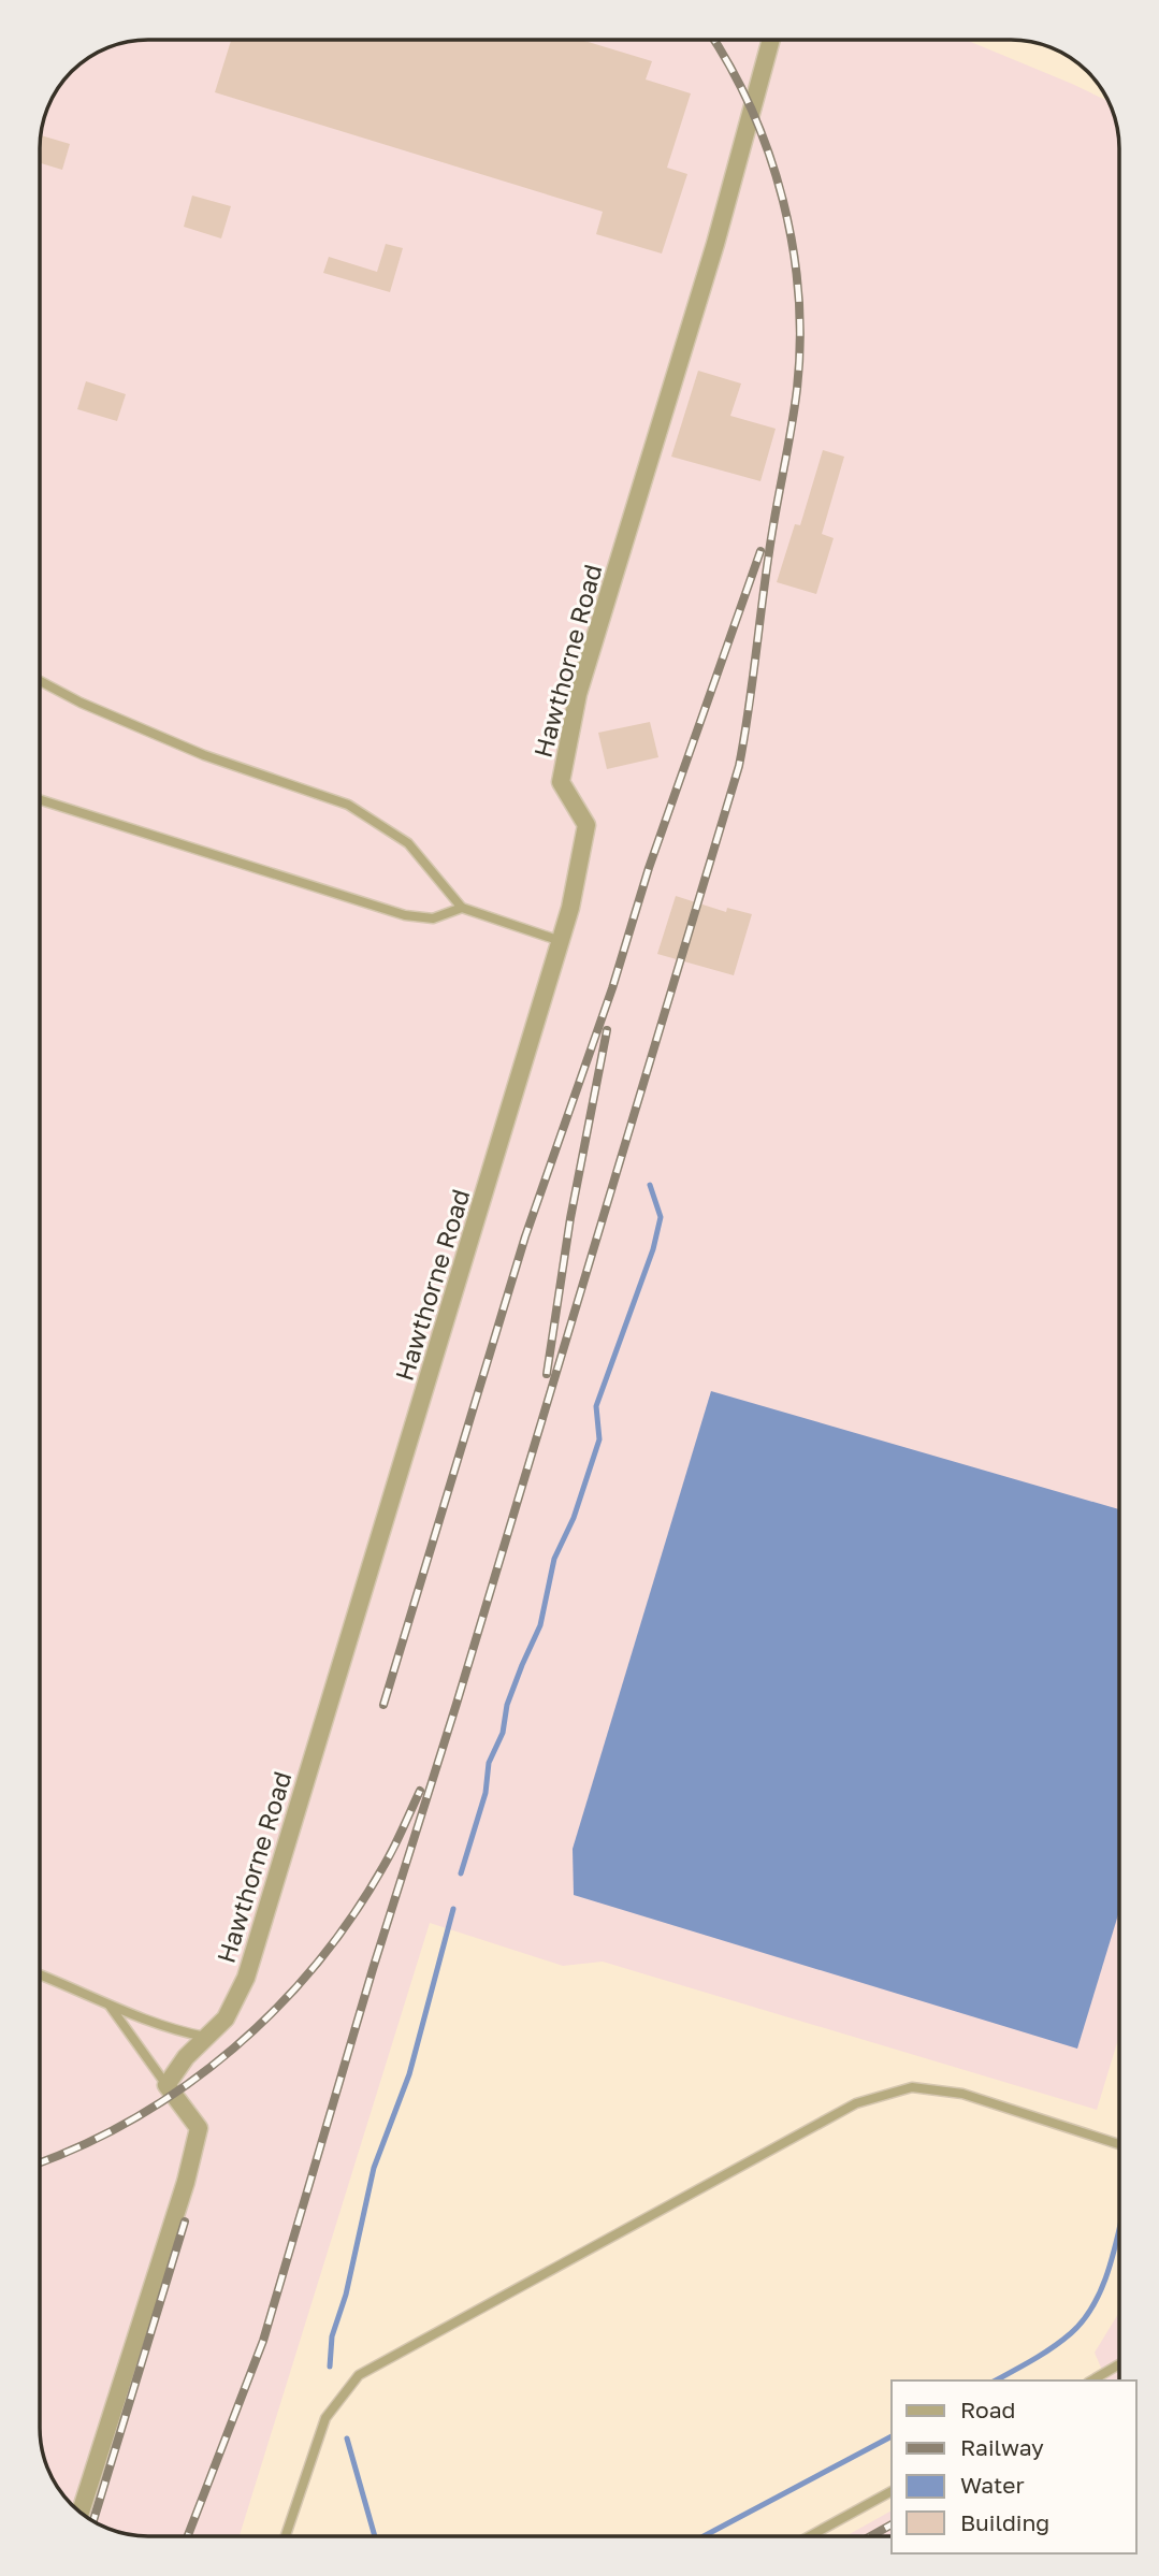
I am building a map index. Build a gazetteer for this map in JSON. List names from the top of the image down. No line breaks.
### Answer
{"streets":{"street":["Hawthorne Road"]},"legend":["Road","Railway","Water","Building"]}
